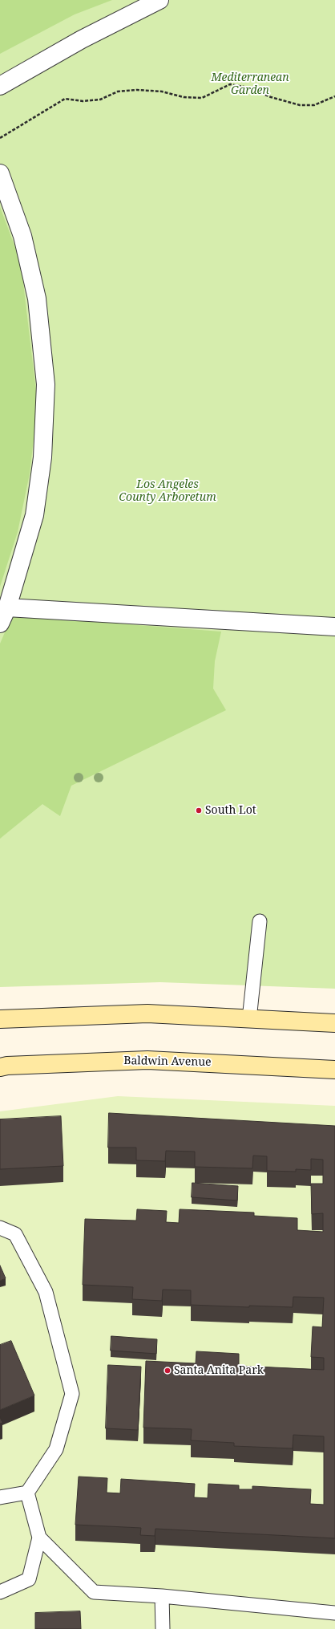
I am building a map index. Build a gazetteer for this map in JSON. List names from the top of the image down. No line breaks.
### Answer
{"streets":{"main road":["Baldwin Avenue"]},"parks":["Mediterranean Garden","Los Angeles County Arboretum"],"places":["South Lot","Santa Anita Park"]}
